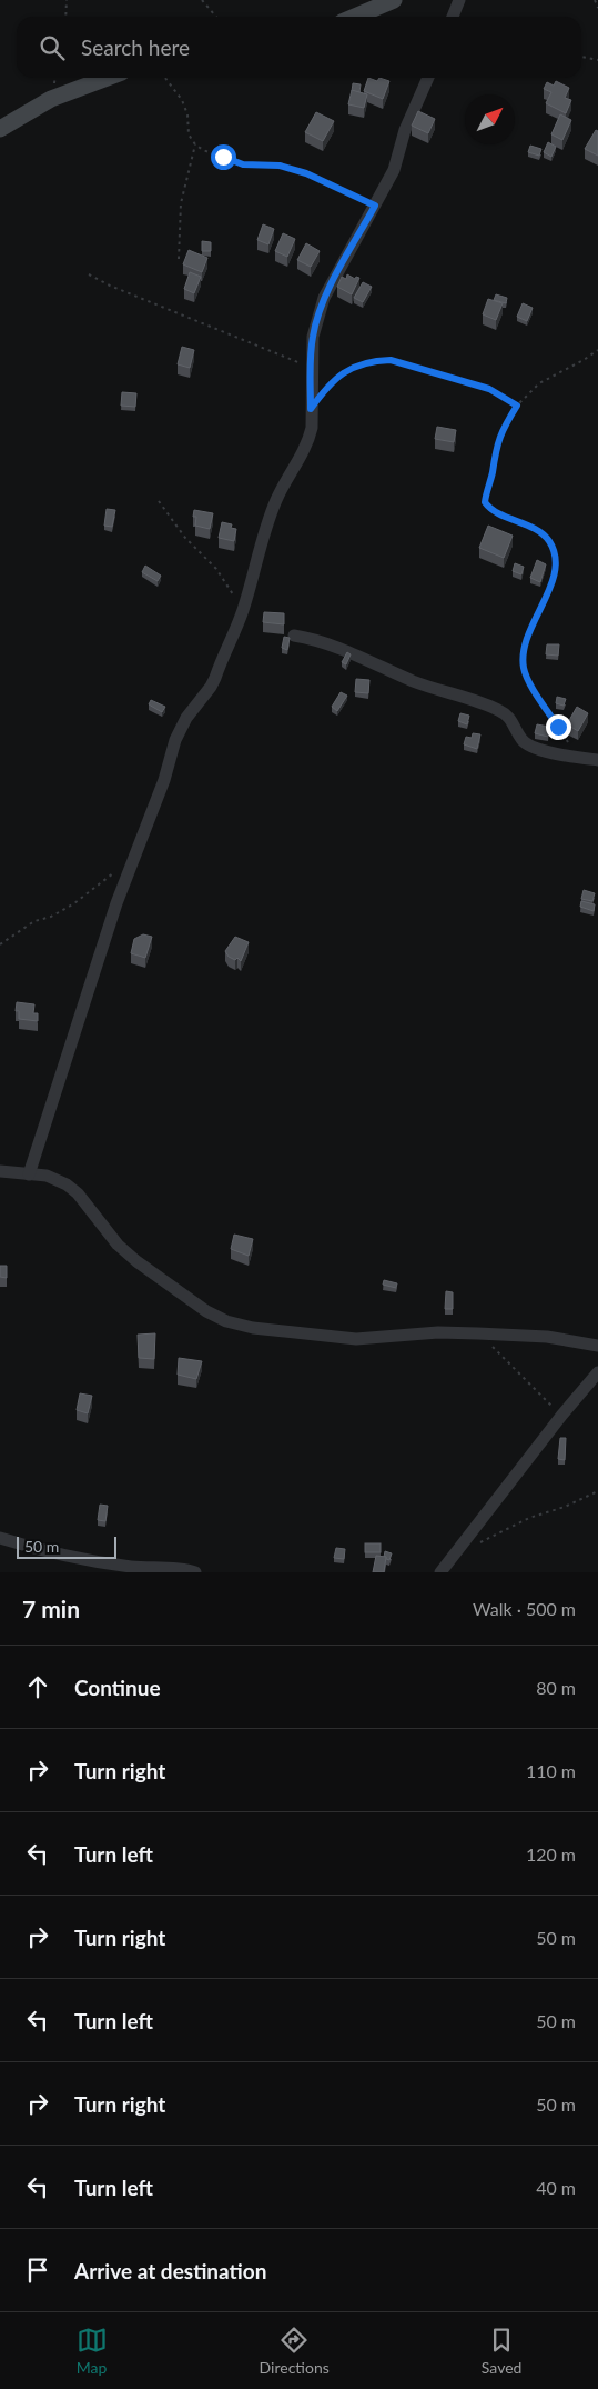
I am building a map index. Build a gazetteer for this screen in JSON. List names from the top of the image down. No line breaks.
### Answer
{"scale_bar":"50 m","north":"top right","page":{"search":"Search here","scale":"50 m","heading":["7 min","Walk · 500 m"],"list":[["Continue","80 m"],["Turn right","110 m"],["Turn left","120 m"],["Turn right","50 m"],["Turn left","50 m"],["Turn right","50 m"],["Turn left","40 m"],"Arrive at destination"],"nav":["Map","Directions","Saved"]}}
